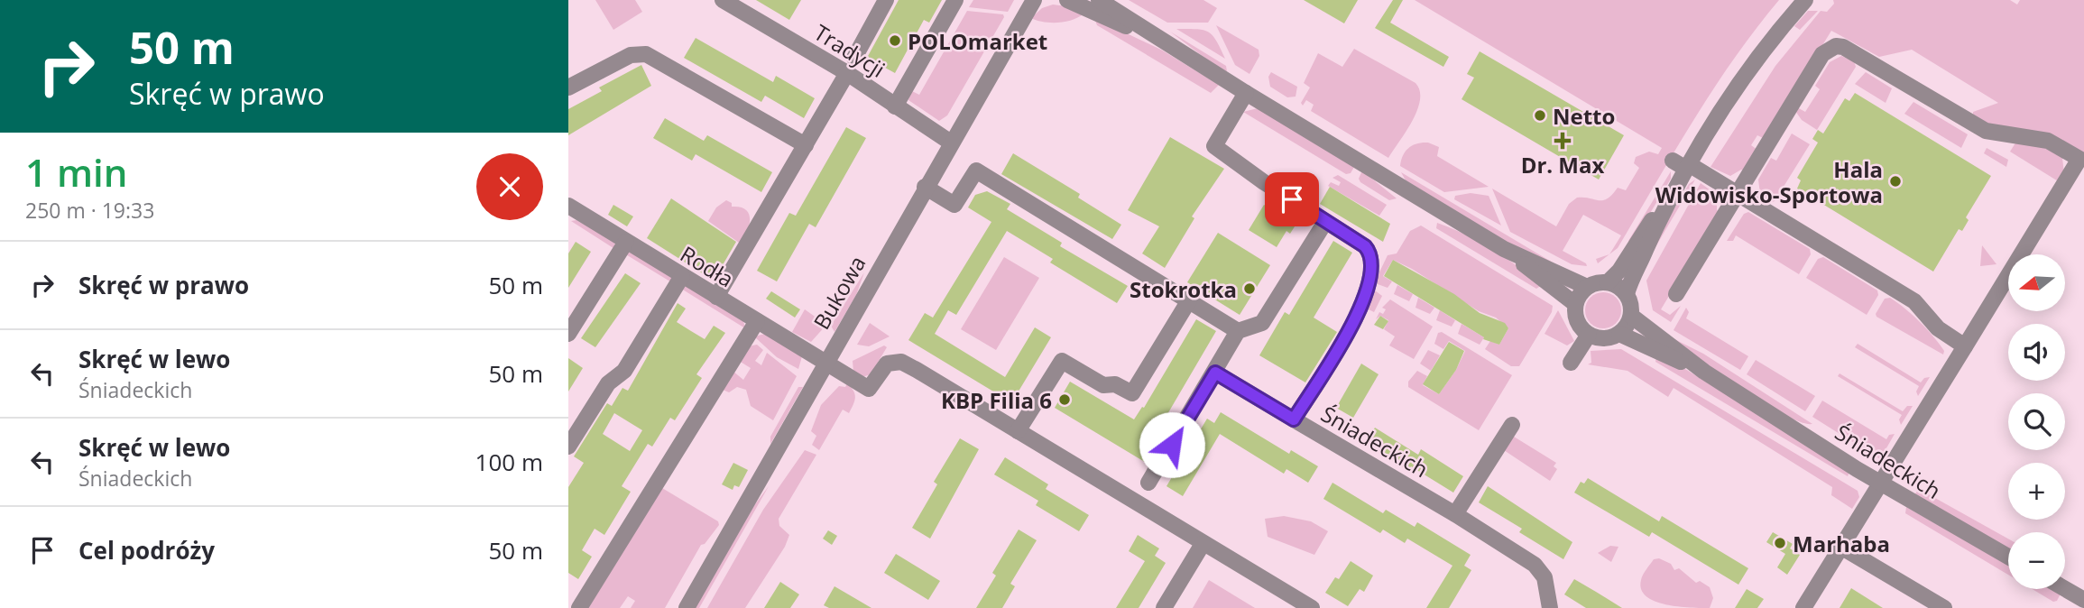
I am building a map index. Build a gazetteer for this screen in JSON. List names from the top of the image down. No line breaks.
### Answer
{"streets":{"street":["Tradycji","Rodła","Bukowa","Śniadeckich"]},"crossings":[["Tradycji","Bukowa"],["Rodła","Bukowa"]],"places":{"other":["POLOmarket","Netto","Hala Widowisko-Sportowa","Stokrotka","KBP Filia 6","Marhaba"],"health":["Dr. Max"]},"north":"left","page":{"turn":["50 m","Skręć w prawo"],"heading":["1 min","250 m · 19:33"],"list":[{"name":"Skręć w prawo","value":"50 m"},{"name":"Skręć w lewo","note":"Śniadeckich","value":"50 m"},{"name":"Skręć w lewo","note":"Śniadeckich","value":"100 m"},{"name":"Cel podróży","value":"50 m"}],"map_buttons":["+","−"]}}
